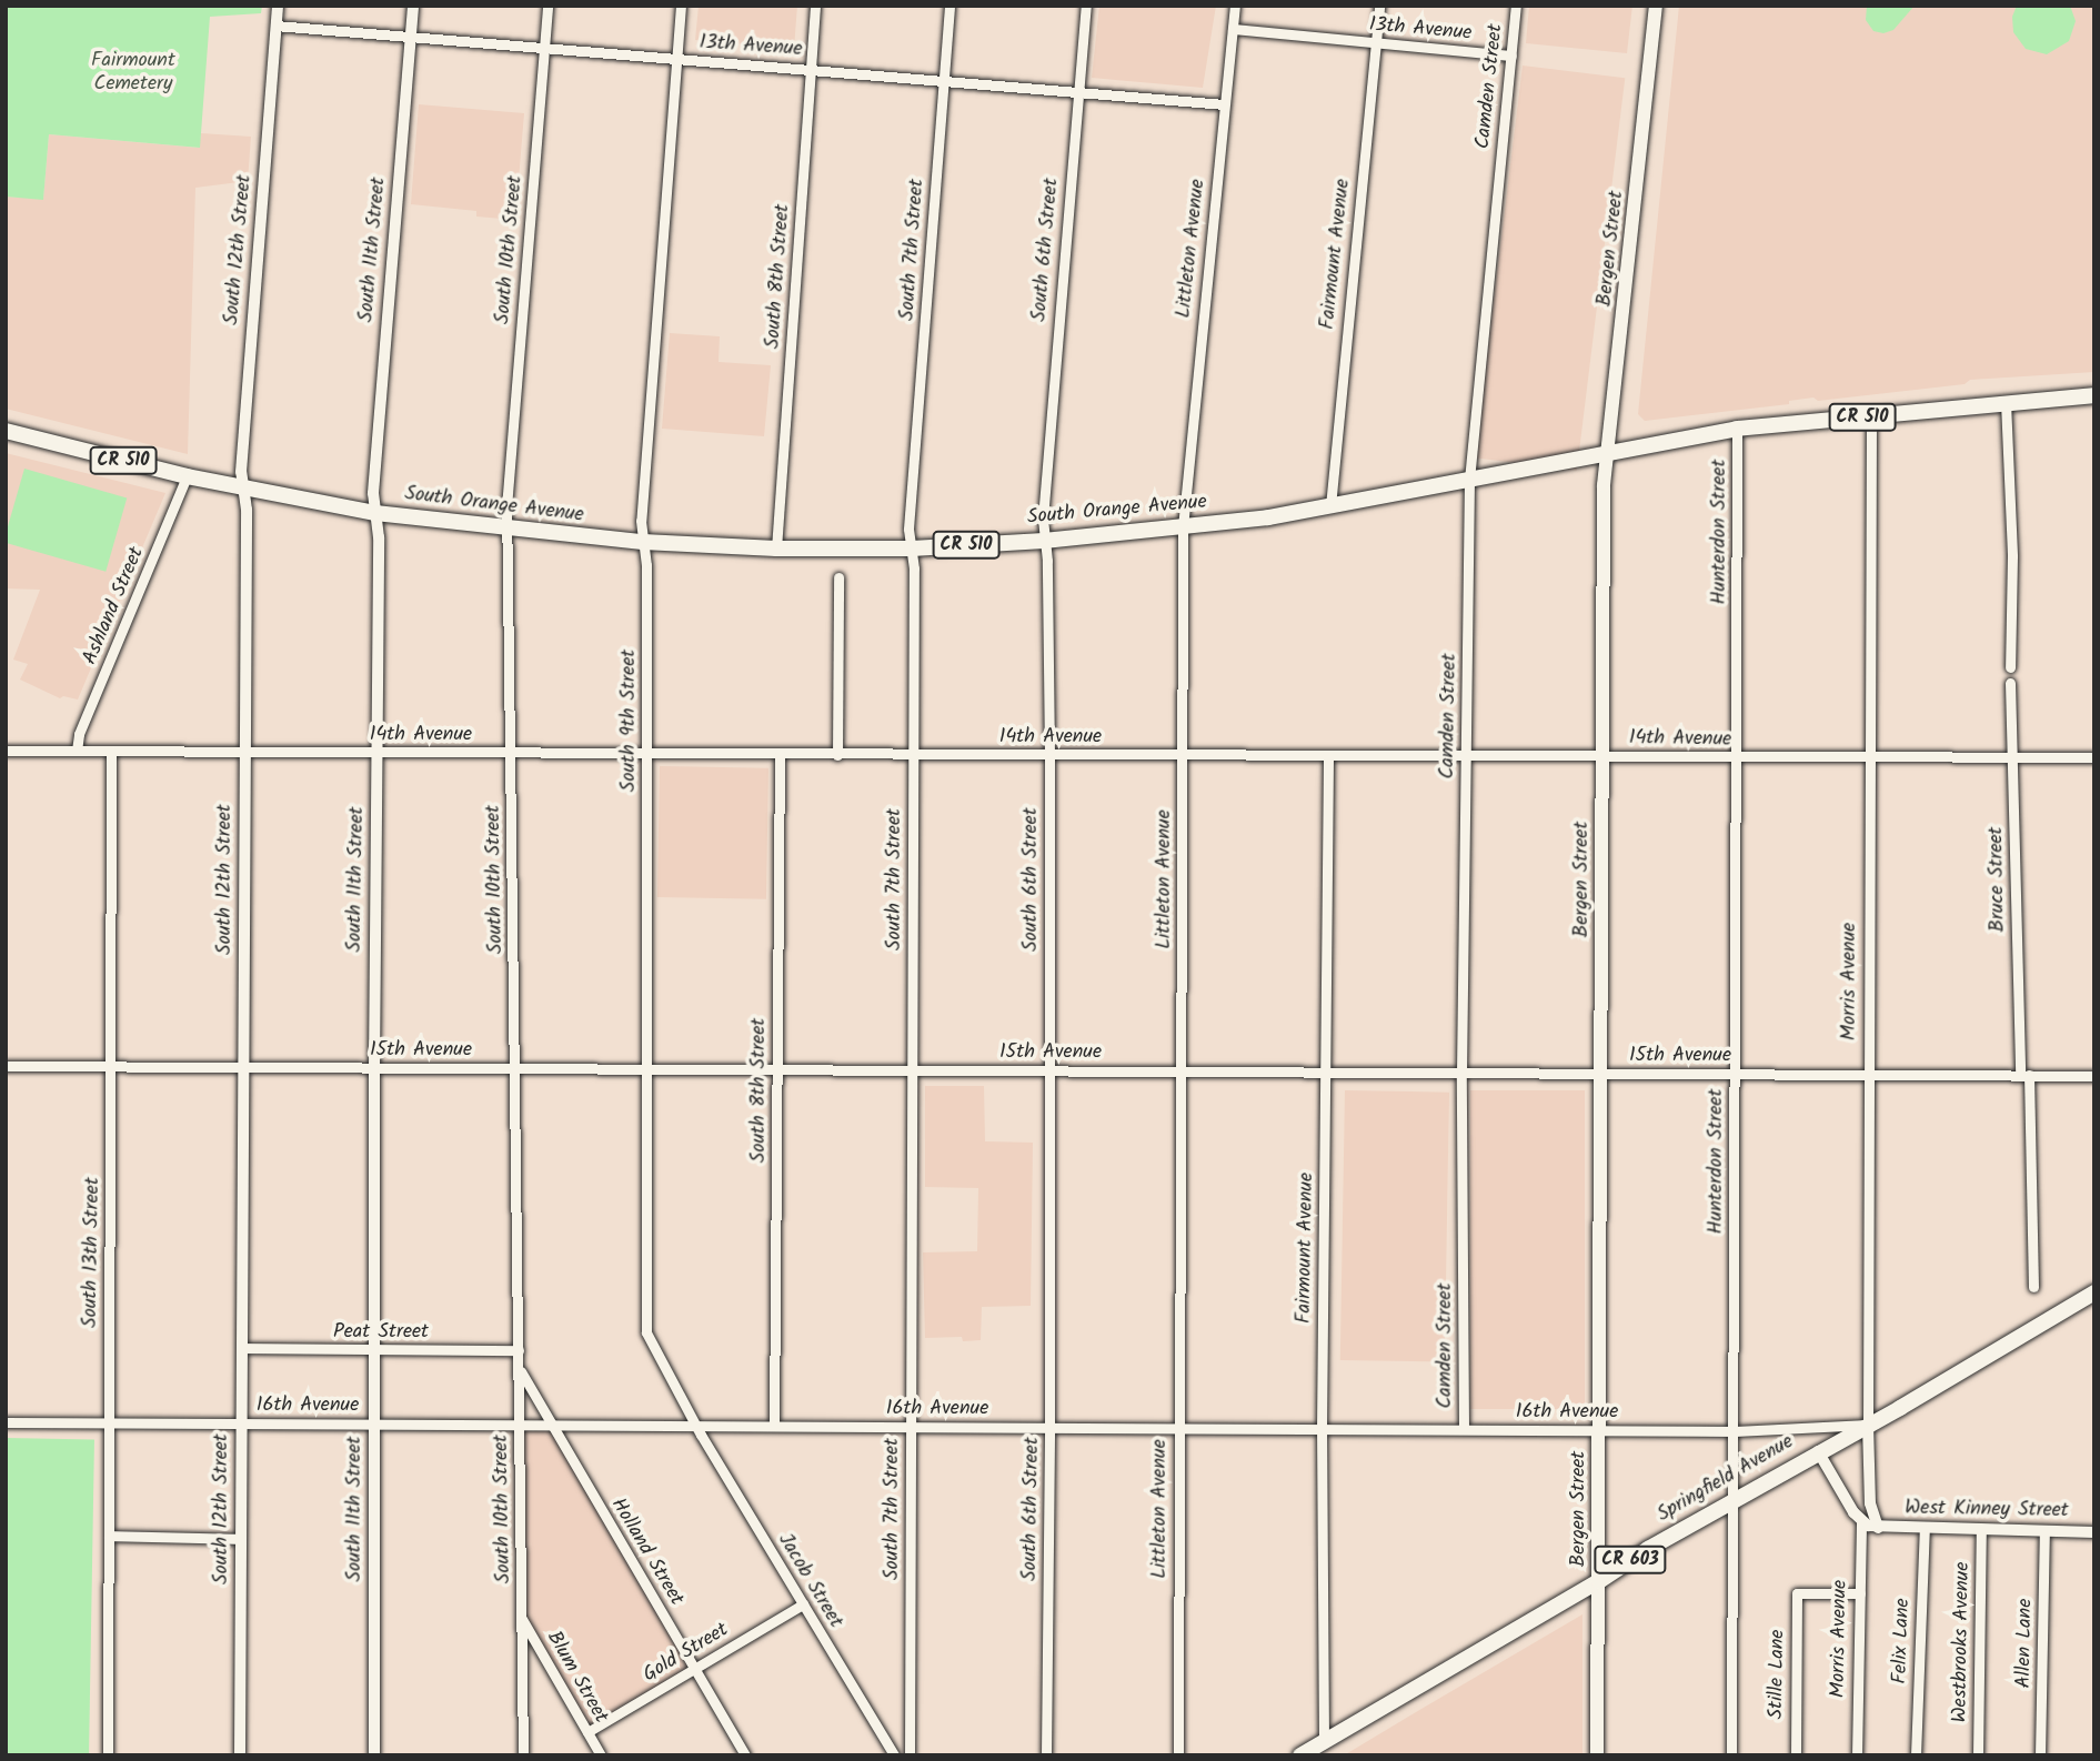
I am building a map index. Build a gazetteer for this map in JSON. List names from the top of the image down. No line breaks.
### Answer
{"streets":{"main road":["Bergen Street","CR 510","South Orange Avenue","Springfield Avenue","CR 603"],"street":["13th Avenue","Camden Street","Littleton Avenue","South 12th Street","South 11th Street","South 10th Street","South 7th Street","South 6th Street","Fairmount Avenue","South 8th Street","Hunterdon Street","Ashland Street","South 9th Street","14th Avenue","Bruce Street","Morris Avenue","15th Avenue","South 13th Street","Peat Street","16th Avenue","West Kinney Street","Holland Street","Jacob Street","Felix Lane","Westbrooks Avenue","Allen Lane","Gold Street","Stille Lane","Blum Street"]},"crossings":[["13th Avenue","Camden Street"],["13th Avenue","Littleton Avenue"],["13th Avenue","South 12th Street"],["13th Avenue","South 11th Street"],["13th Avenue","South 10th Street"],["13th Avenue","South 7th Street"],["13th Avenue","South 6th Street"],["13th Avenue","Fairmount Avenue"],["13th Avenue","South 8th Street"],["13th Avenue","South 9th Street"],["Camden Street","South Orange Avenue"],["Camden Street","14th Avenue"],["Camden Street","15th Avenue"],["Camden Street","16th Avenue"],["Littleton Avenue","South Orange Avenue"],["Littleton Avenue","14th Avenue"],["Littleton Avenue","15th Avenue"],["Littleton Avenue","16th Avenue"],["Bergen Street","South Orange Avenue"],["Bergen Street","14th Avenue"],["Bergen Street","15th Avenue"],["Bergen Street","16th Avenue"],["Bergen Street","Springfield Avenue"],["South 12th Street","South Orange Avenue"],["South 12th Street","14th Avenue"],["South 12th Street","15th Avenue"],["South 12th Street","Peat Street"],["South 12th Street","16th Avenue"],["South 11th Street","South Orange Avenue"],["South 11th Street","14th Avenue"],["South 11th Street","15th Avenue"],["South 11th Street","Peat Street"],["South 11th Street","16th Avenue"],["South 10th Street","South Orange Avenue"],["South 10th Street","14th Avenue"],["South 10th Street","15th Avenue"],["South 10th Street","Peat Street"],["South 10th Street","16th Avenue"],["South 10th Street","Holland Street"],["South 10th Street","Blum Street"],["South 7th Street","South Orange Avenue"],["South 7th Street","14th Avenue"],["South 7th Street","15th Avenue"],["South 7th Street","16th Avenue"],["South 6th Street","South Orange Avenue"],["South 6th Street","14th Avenue"],["South 6th Street","15th Avenue"],["South 6th Street","16th Avenue"],["Fairmount Avenue","South Orange Avenue"],["Fairmount Avenue","14th Avenue"],["Fairmount Avenue","15th Avenue"],["Fairmount Avenue","16th Avenue"],["Fairmount Avenue","Springfield Avenue"],["South 8th Street","South Orange Avenue"],["South 8th Street","14th Avenue"],["South 8th Street","15th Avenue"],["South 8th Street","16th Avenue"],["South Orange Avenue","Hunterdon Street"],["South Orange Avenue","Ashland Street"],["South Orange Avenue","South 9th Street"],["South Orange Avenue","Morris Avenue"],["Hunterdon Street","14th Avenue"],["Hunterdon Street","15th Avenue"],["Hunterdon Street","16th Avenue"],["Hunterdon Street","Springfield Avenue"],["Ashland Street","14th Avenue"],["South 9th Street","14th Avenue"],["South 9th Street","15th Avenue"],["South 9th Street","16th Avenue"],["South 9th Street","Jacob Street"],["14th Avenue","Bruce Street"],["14th Avenue","Morris Avenue"],["14th Avenue","South 13th Street"],["Bruce Street","15th Avenue"],["Morris Avenue","15th Avenue"],["Morris Avenue","16th Avenue"],["Morris Avenue","Springfield Avenue"],["Morris Avenue","West Kinney Street"],["Morris Avenue","Stille Lane"],["15th Avenue","South 13th Street"],["South 13th Street","16th Avenue"],["16th Avenue","Springfield Avenue"],["16th Avenue","Holland Street"],["16th Avenue","Jacob Street"],["West Kinney Street","Felix Lane"],["West Kinney Street","Westbrooks Avenue"],["West Kinney Street","Allen Lane"],["Holland Street","Gold Street"],["Jacob Street","Gold Street"],["Gold Street","Blum Street"]],"parks":["Fairmount Cemetery"]}
